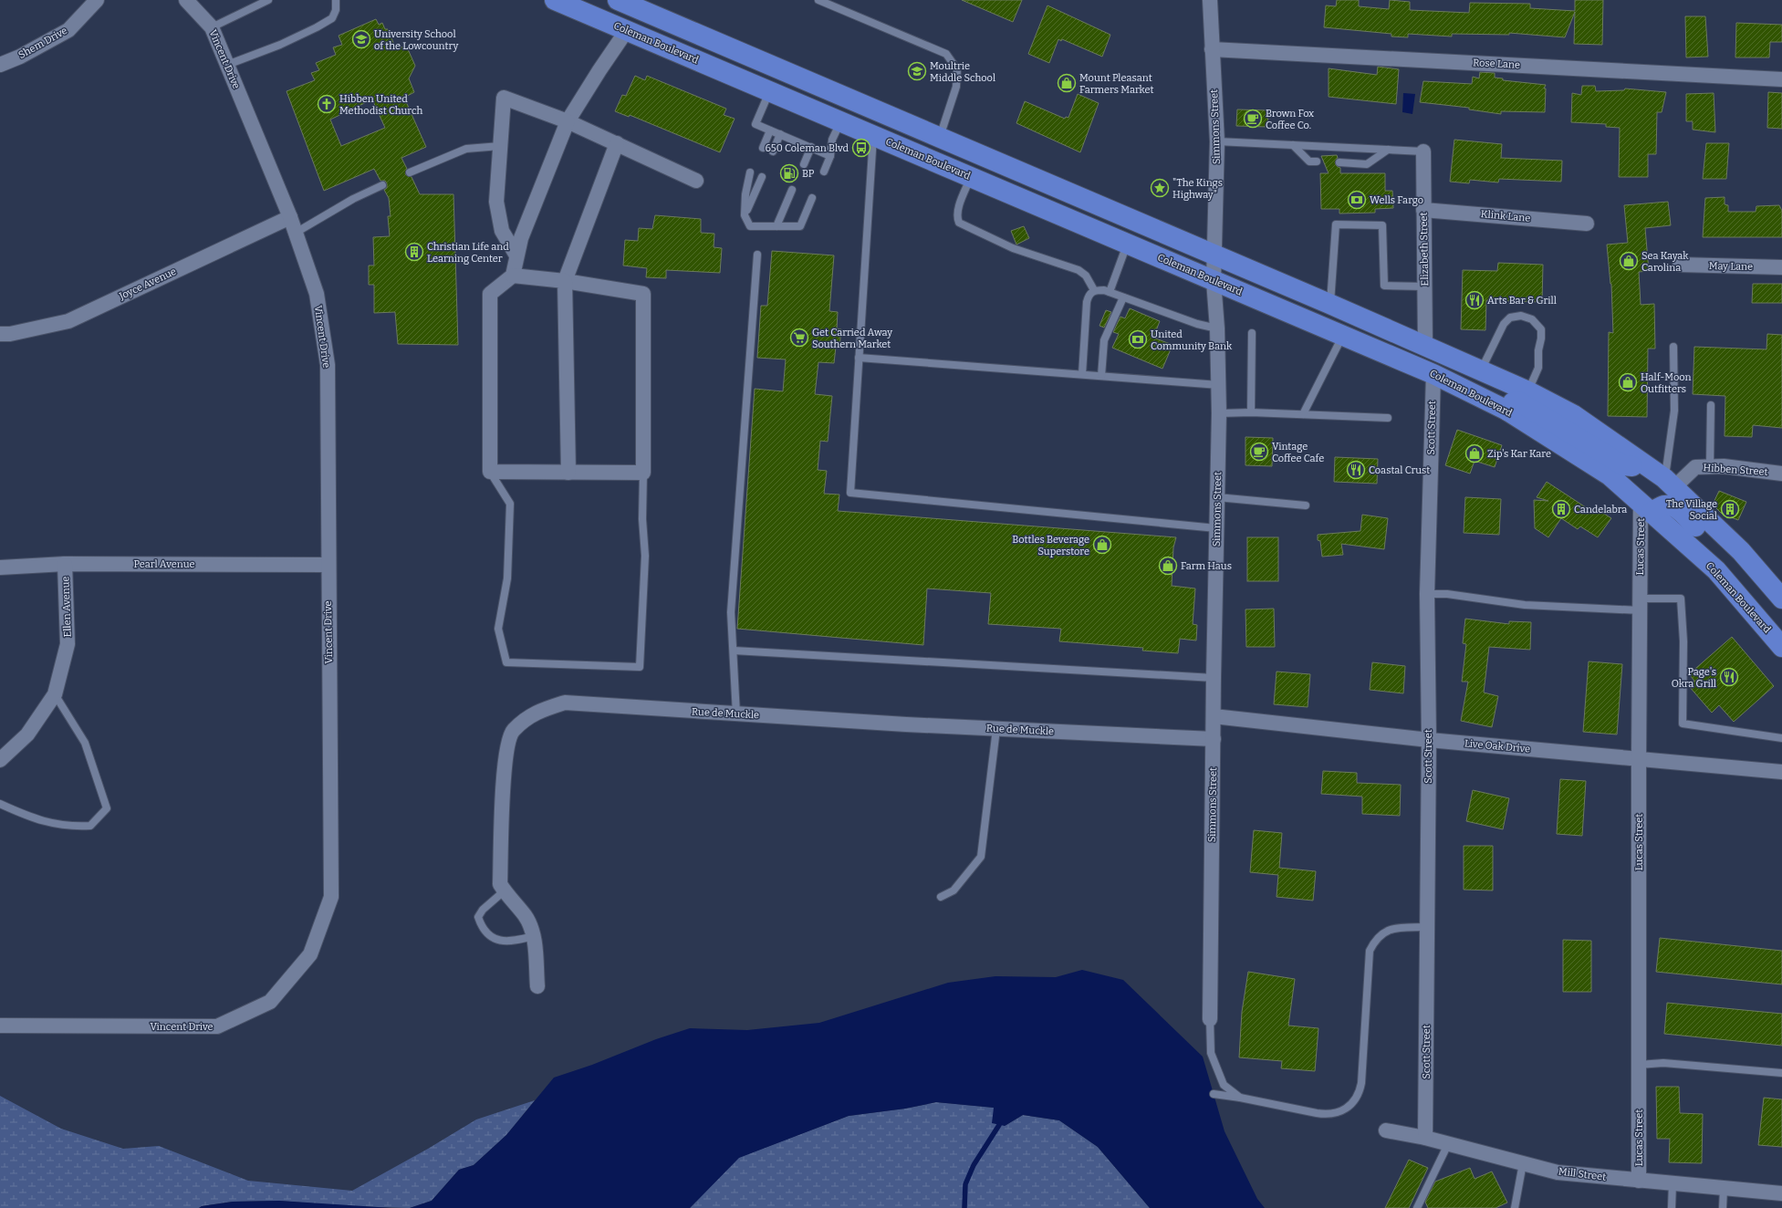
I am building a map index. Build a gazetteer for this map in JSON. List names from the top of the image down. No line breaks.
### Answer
{"streets":{"main road":["Coleman Boulevard"],"street":["Shem Drive","Vincent Drive","Rose Lane","Simmons Street","Klink Lane","Elizabeth Street","May Lane","Joyce Avenue","Scott Street","Hibben Street","Lucas Street","Pearl Avenue","Ellen Avenue","Rue de Muckle","Live Oak Drive","Mill Street"]},"crossings":[["Coleman Boulevard","Simmons Street"],["Coleman Boulevard","Scott Street"],["Coleman Boulevard","Lucas Street"],["Vincent Drive","Joyce Avenue"],["Vincent Drive","Pearl Avenue"],["Rose Lane","Simmons Street"],["Simmons Street","Rue de Muckle"],["Simmons Street","Live Oak Drive"],["Klink Lane","Elizabeth Street"],["Scott Street","Live Oak Drive"],["Scott Street","Mill Street"],["Lucas Street","Live Oak Drive"],["Lucas Street","Mill Street"],["Pearl Avenue","Ellen Avenue"]],"places":{"school or university":["University School of the Lowcountry","Moultrie Middle School"],"shop":["Mount Pleasant Farmers Market","Sea Kayak Carolina","Half-Moon Outfitters","Zip's Kar Kare","Bottles Beverage Superstore","Farm Haus"],"church":["Hibben United Methodist Church"],"cafe":["Brown Fox Coffee Co.","Vintage Coffee Cafe"],"bus stop":["650 Coleman Blvd"],"fuel station":["BP"],"place":["\"The Kings Highway\""],"bank":["Wells Fargo","United Community Bank"],"building":["Christian Life and Learning Center","Candelabra","The Village Social"],"restaurant":["Arts Bar & Grill","Coastal Crust","Page's Okra Grill"],"supermarket":["Get Carried Away Southern Market"]}}
